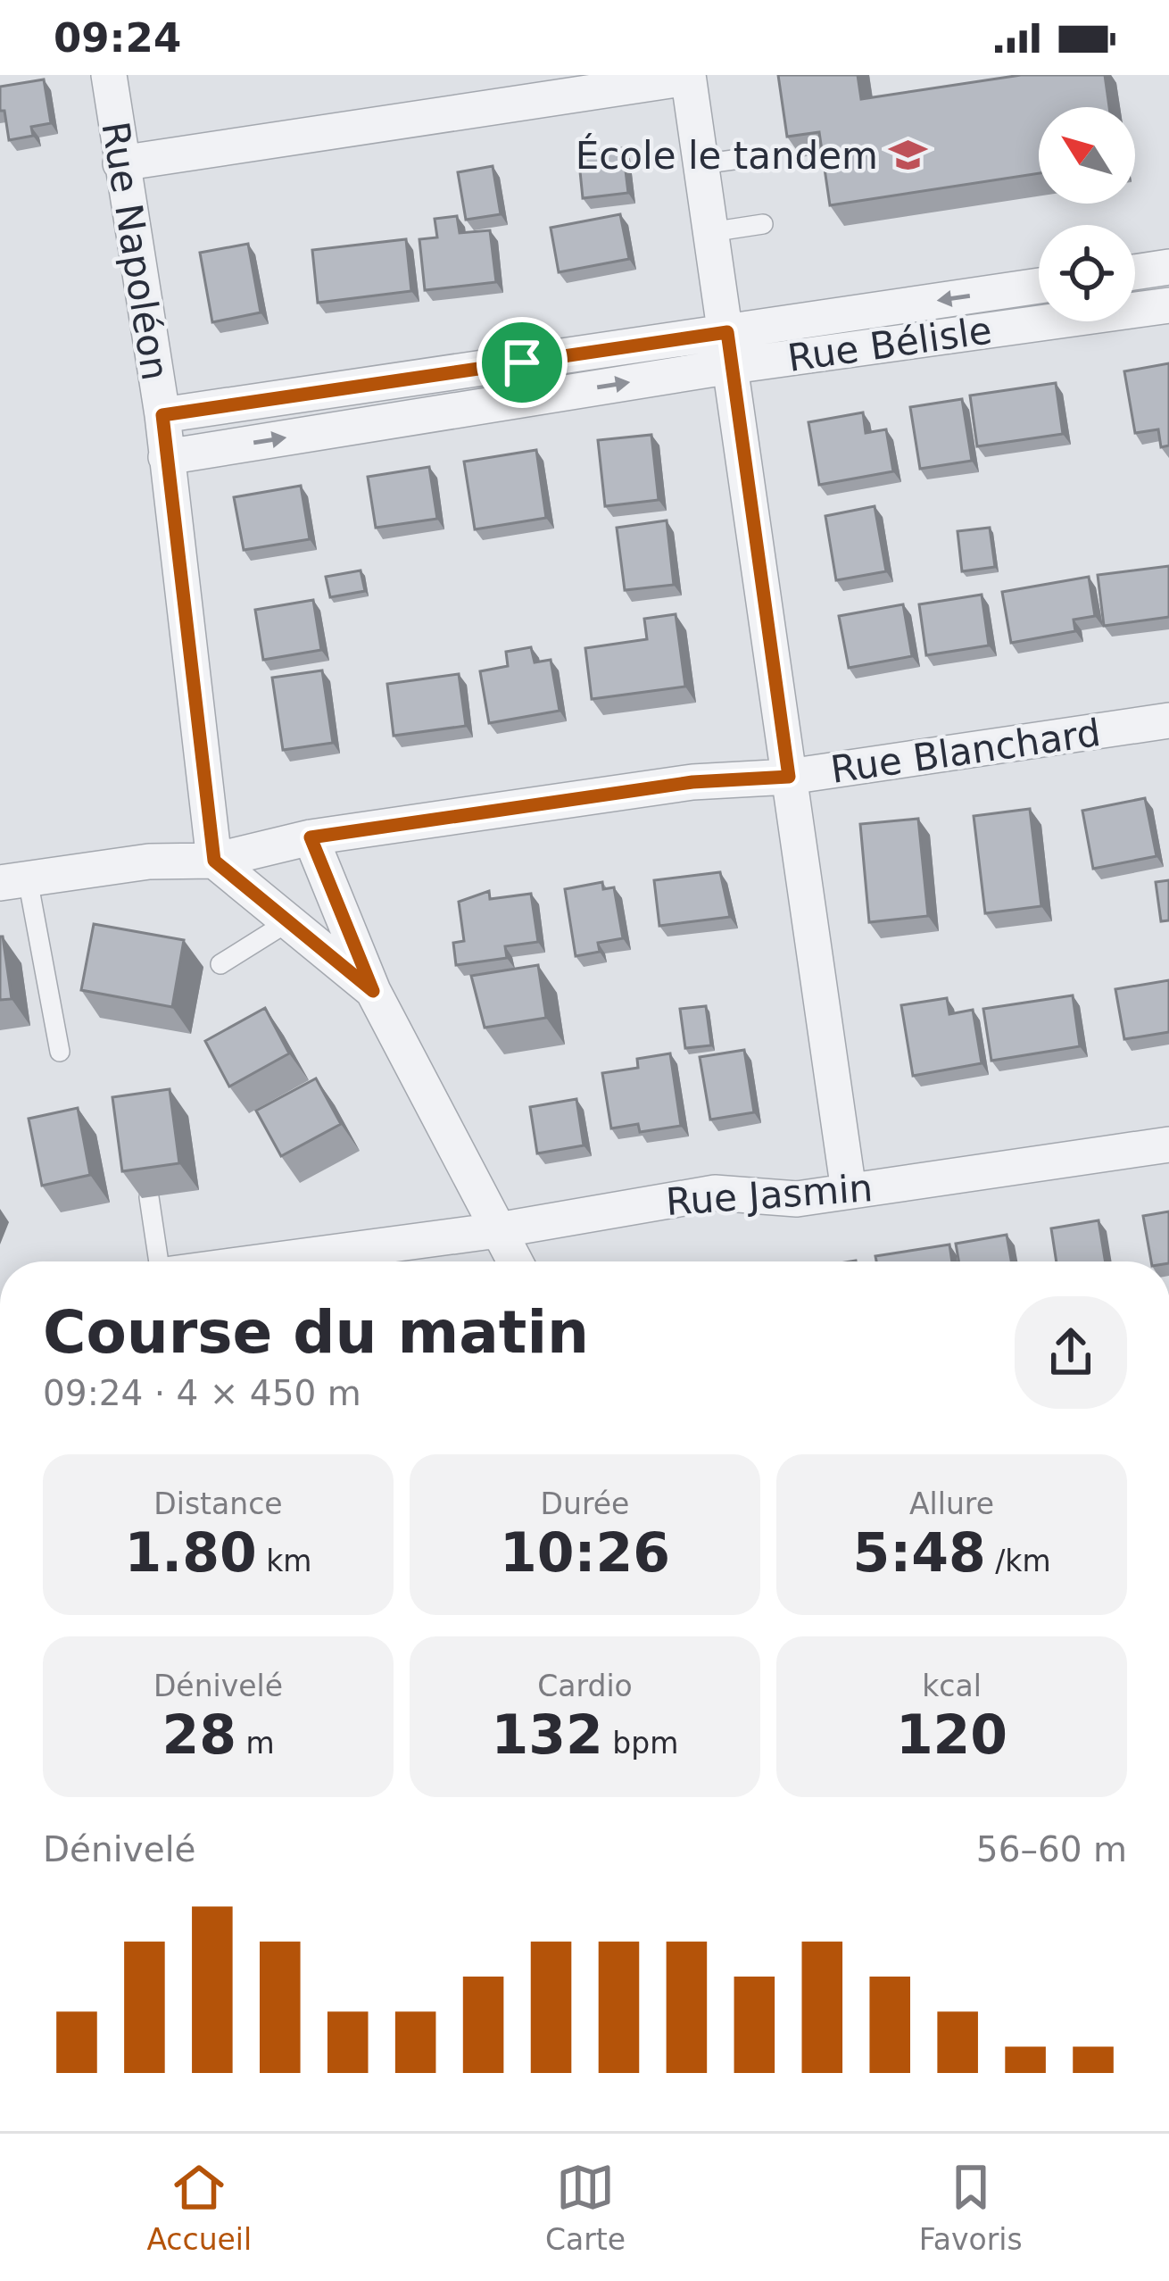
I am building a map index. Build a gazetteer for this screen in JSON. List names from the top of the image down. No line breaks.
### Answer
{"streets":{"street":["Rue Napoléon","Rue Bélisle","Rue Blanchard","Rue Jasmin"]},"crossings":[["Rue Napoléon","Rue Bélisle"],["Rue Napoléon","Rue Blanchard"]],"places":{"school or university":["École le tandem"]},"north":"top left","page":{"status":"09:24","heading":["Course du matin","09:24 · 4 × 450 m"],"stats":[["Distance","1.80 km"],["Durée","10:26"],["Allure","5:48 /km"],["Dénivelé","28 m"],["Cardio","132 bpm"],["kcal","120"]],"chart":["Dénivelé","56–60 m"],"tabs":["Accueil","Carte","Favoris"]}}
